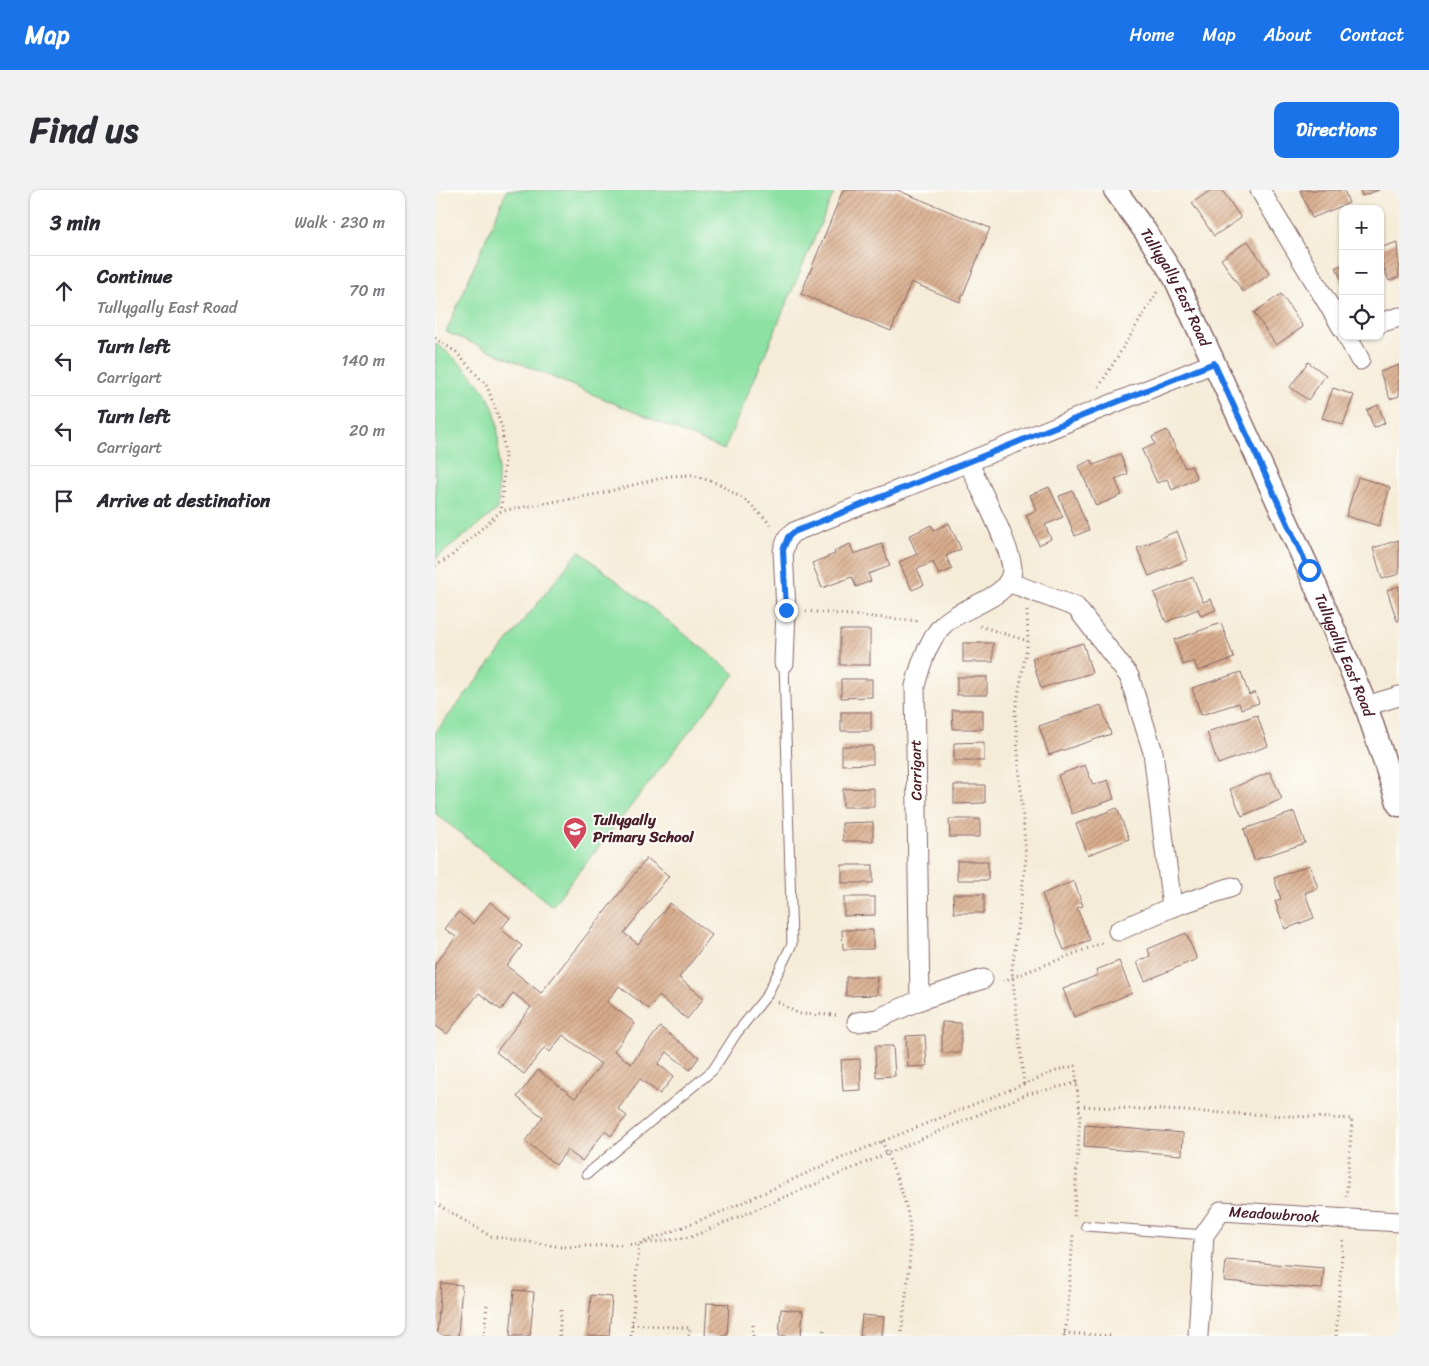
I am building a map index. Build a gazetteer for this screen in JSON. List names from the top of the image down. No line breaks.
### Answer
{"streets":{"street":["Tullygally East Road","Carrigart","Meadowbrook"]},"places":{"school or university":["Tullygally Primary School"]},"page":{"header":"Map","nav":["Home","Map","About","Contact"],"title":"Find us","buttons":"Directions","heading":["3 min","Walk · 230 m"],"map_buttons":["+","−"],"list":[["Continue","Tullygally East Road","70 m"],["Turn left","Carrigart","140 m"],["Turn left","Carrigart","20 m"],"Arrive at destination"]}}
